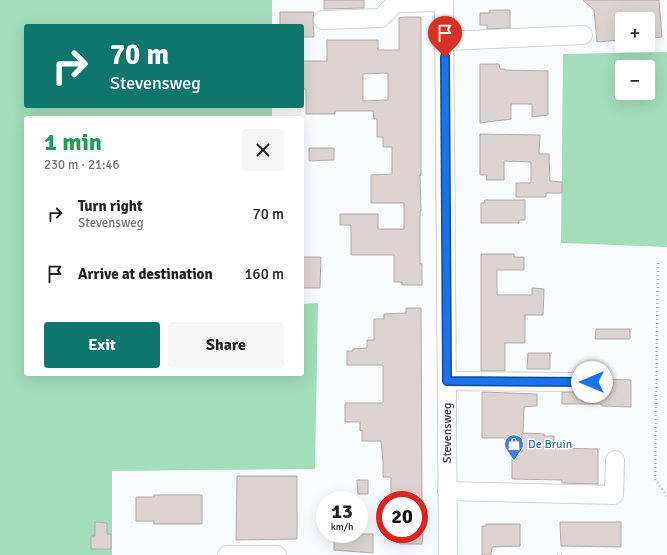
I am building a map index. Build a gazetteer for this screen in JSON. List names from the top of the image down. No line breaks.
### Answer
{"streets":{"street":["Stevensweg"]},"places":{"shop":["De Bruin"]},"page":{"map_buttons":["+","−"],"turn":["70 m","Stevensweg"],"heading":["1 min","230 m · 21:46"],"list":[{"name":"Turn right","note":"Stevensweg","value":"70 m"},{"name":"Arrive at destination","value":"160 m"}],"buttons":["Exit","Share"],"speed":"13 km/h","limit":"20"}}
